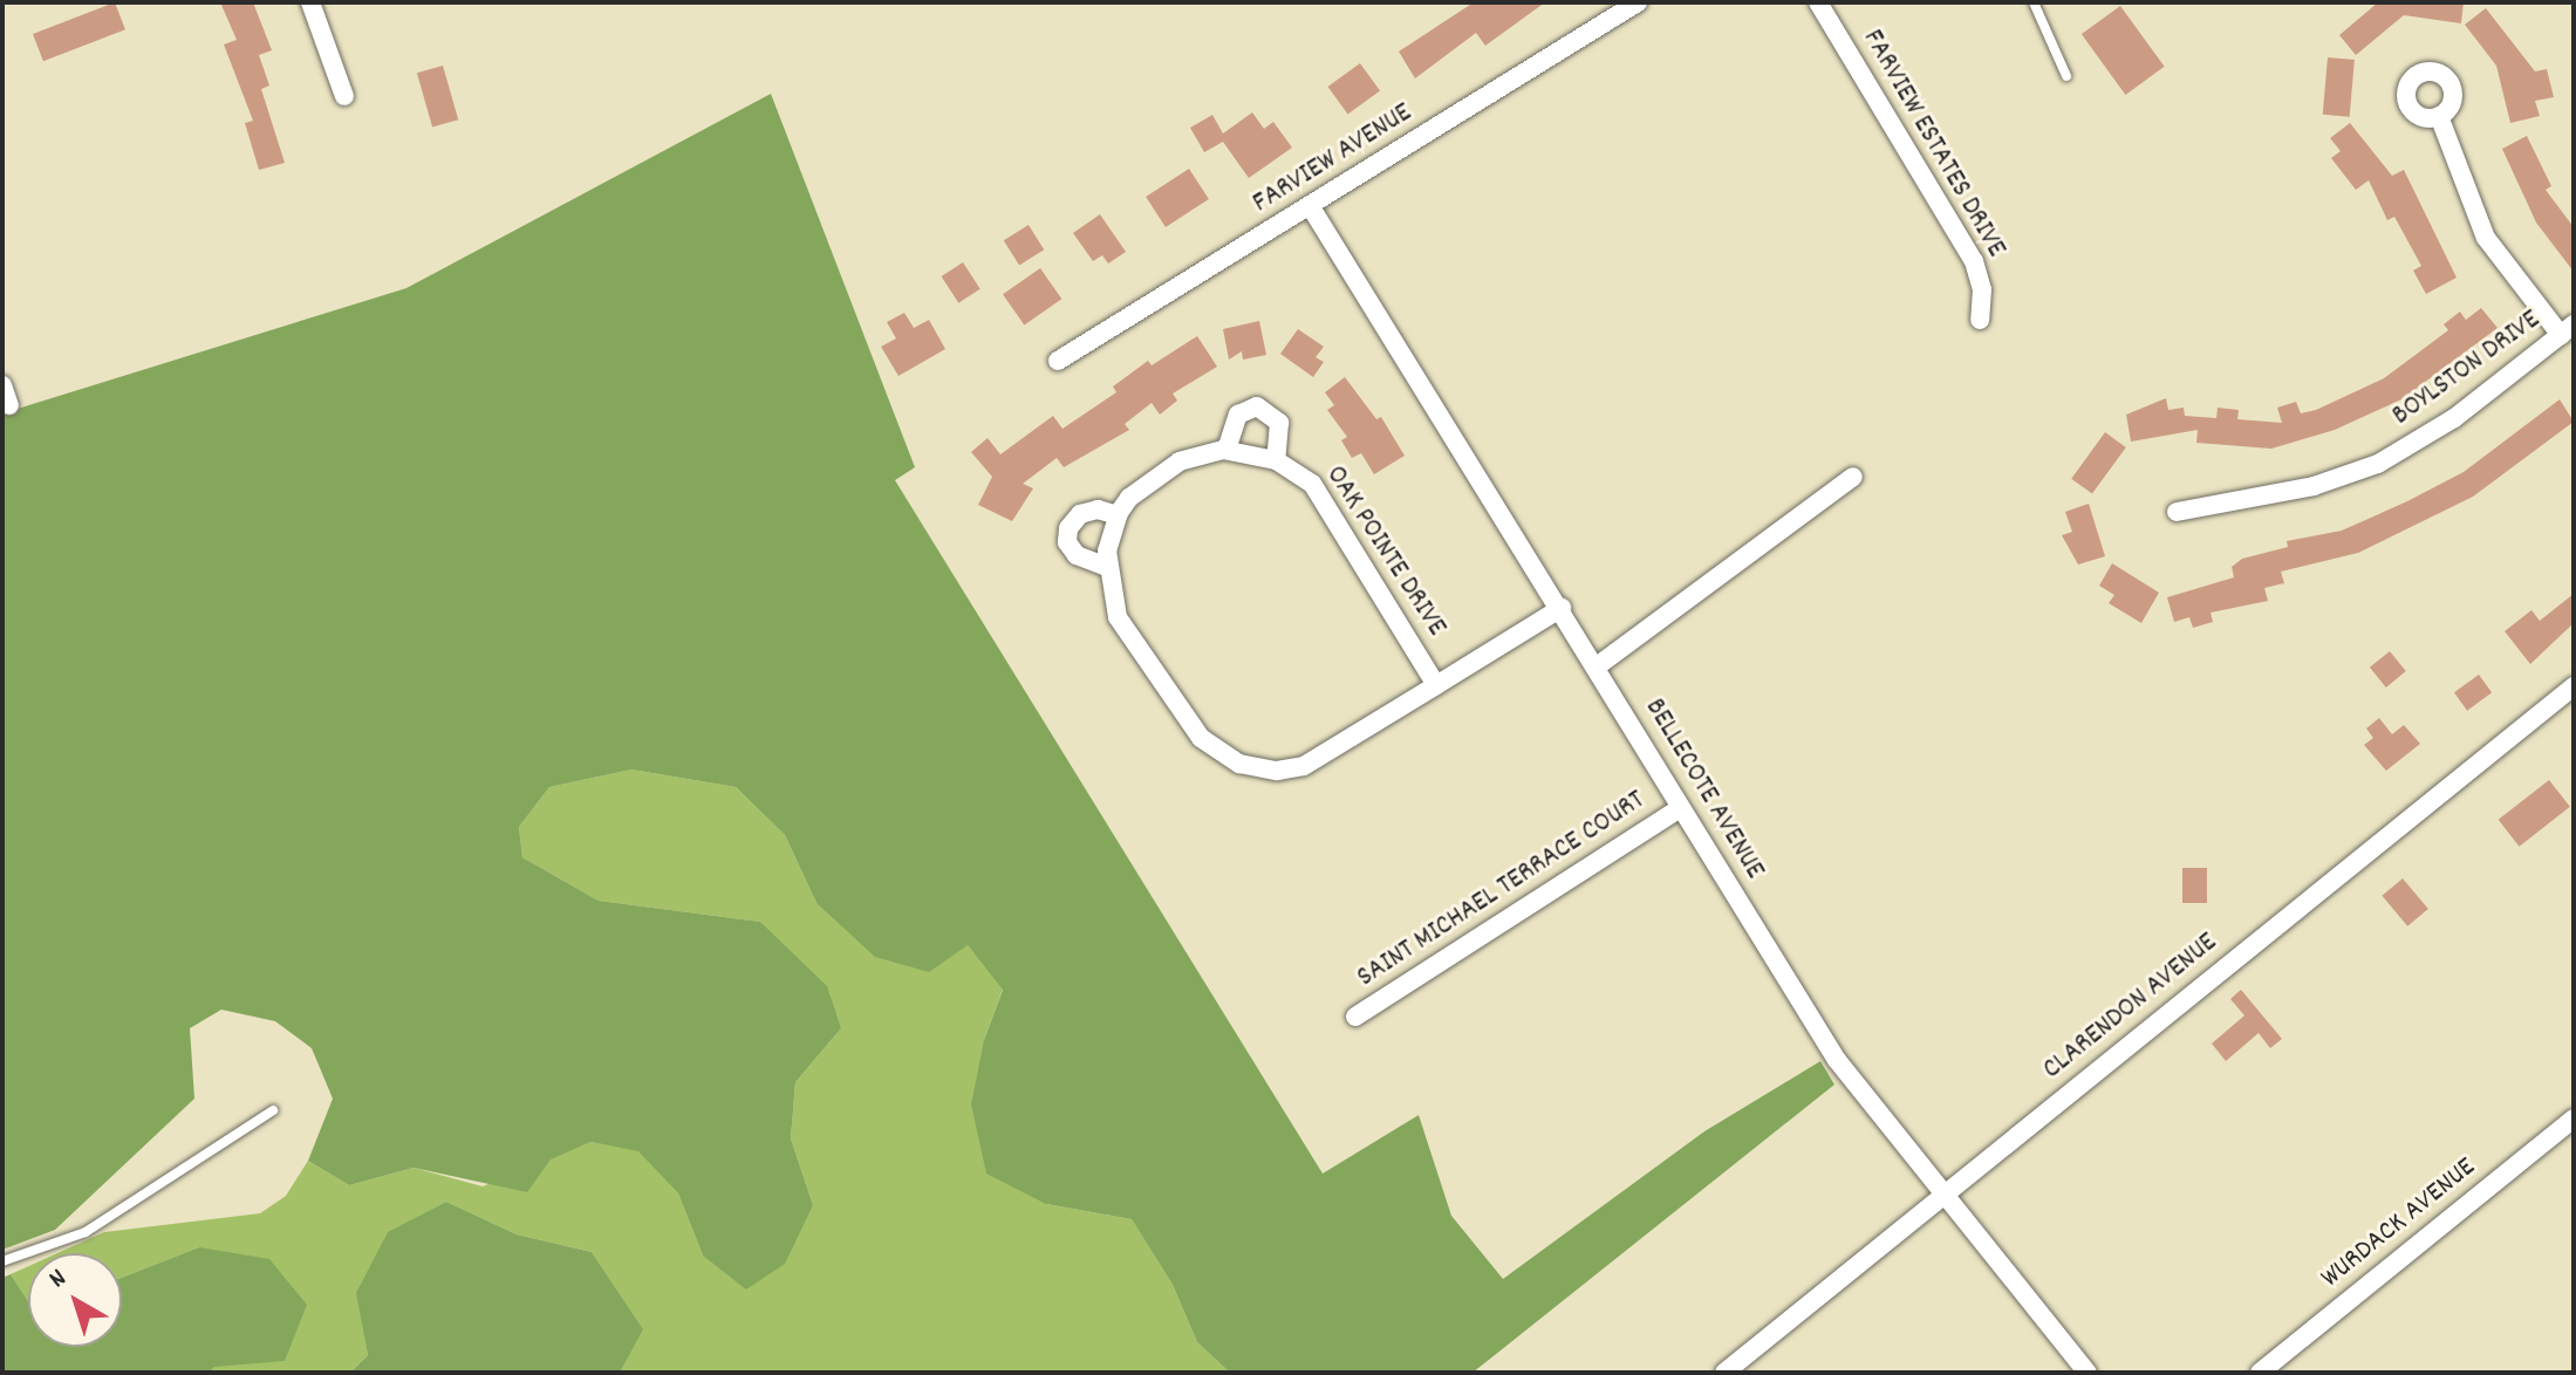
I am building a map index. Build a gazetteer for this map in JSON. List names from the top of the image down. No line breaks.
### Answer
{"streets":{"street":["FARVIEW ESTATES DRIVE","FARVIEW AVENUE","BOYLSTON DRIVE","OAK POINTE DRIVE","BELLECOTE AVENUE","SAINT MICHAEL TERRACE COURT","CLARENDON AVENUE","WURDACK AVENUE"]},"crossings":[["FARVIEW AVENUE","BELLECOTE AVENUE"],["BELLECOTE AVENUE","SAINT MICHAEL TERRACE COURT"],["BELLECOTE AVENUE","CLARENDON AVENUE"]],"north":"top left"}
